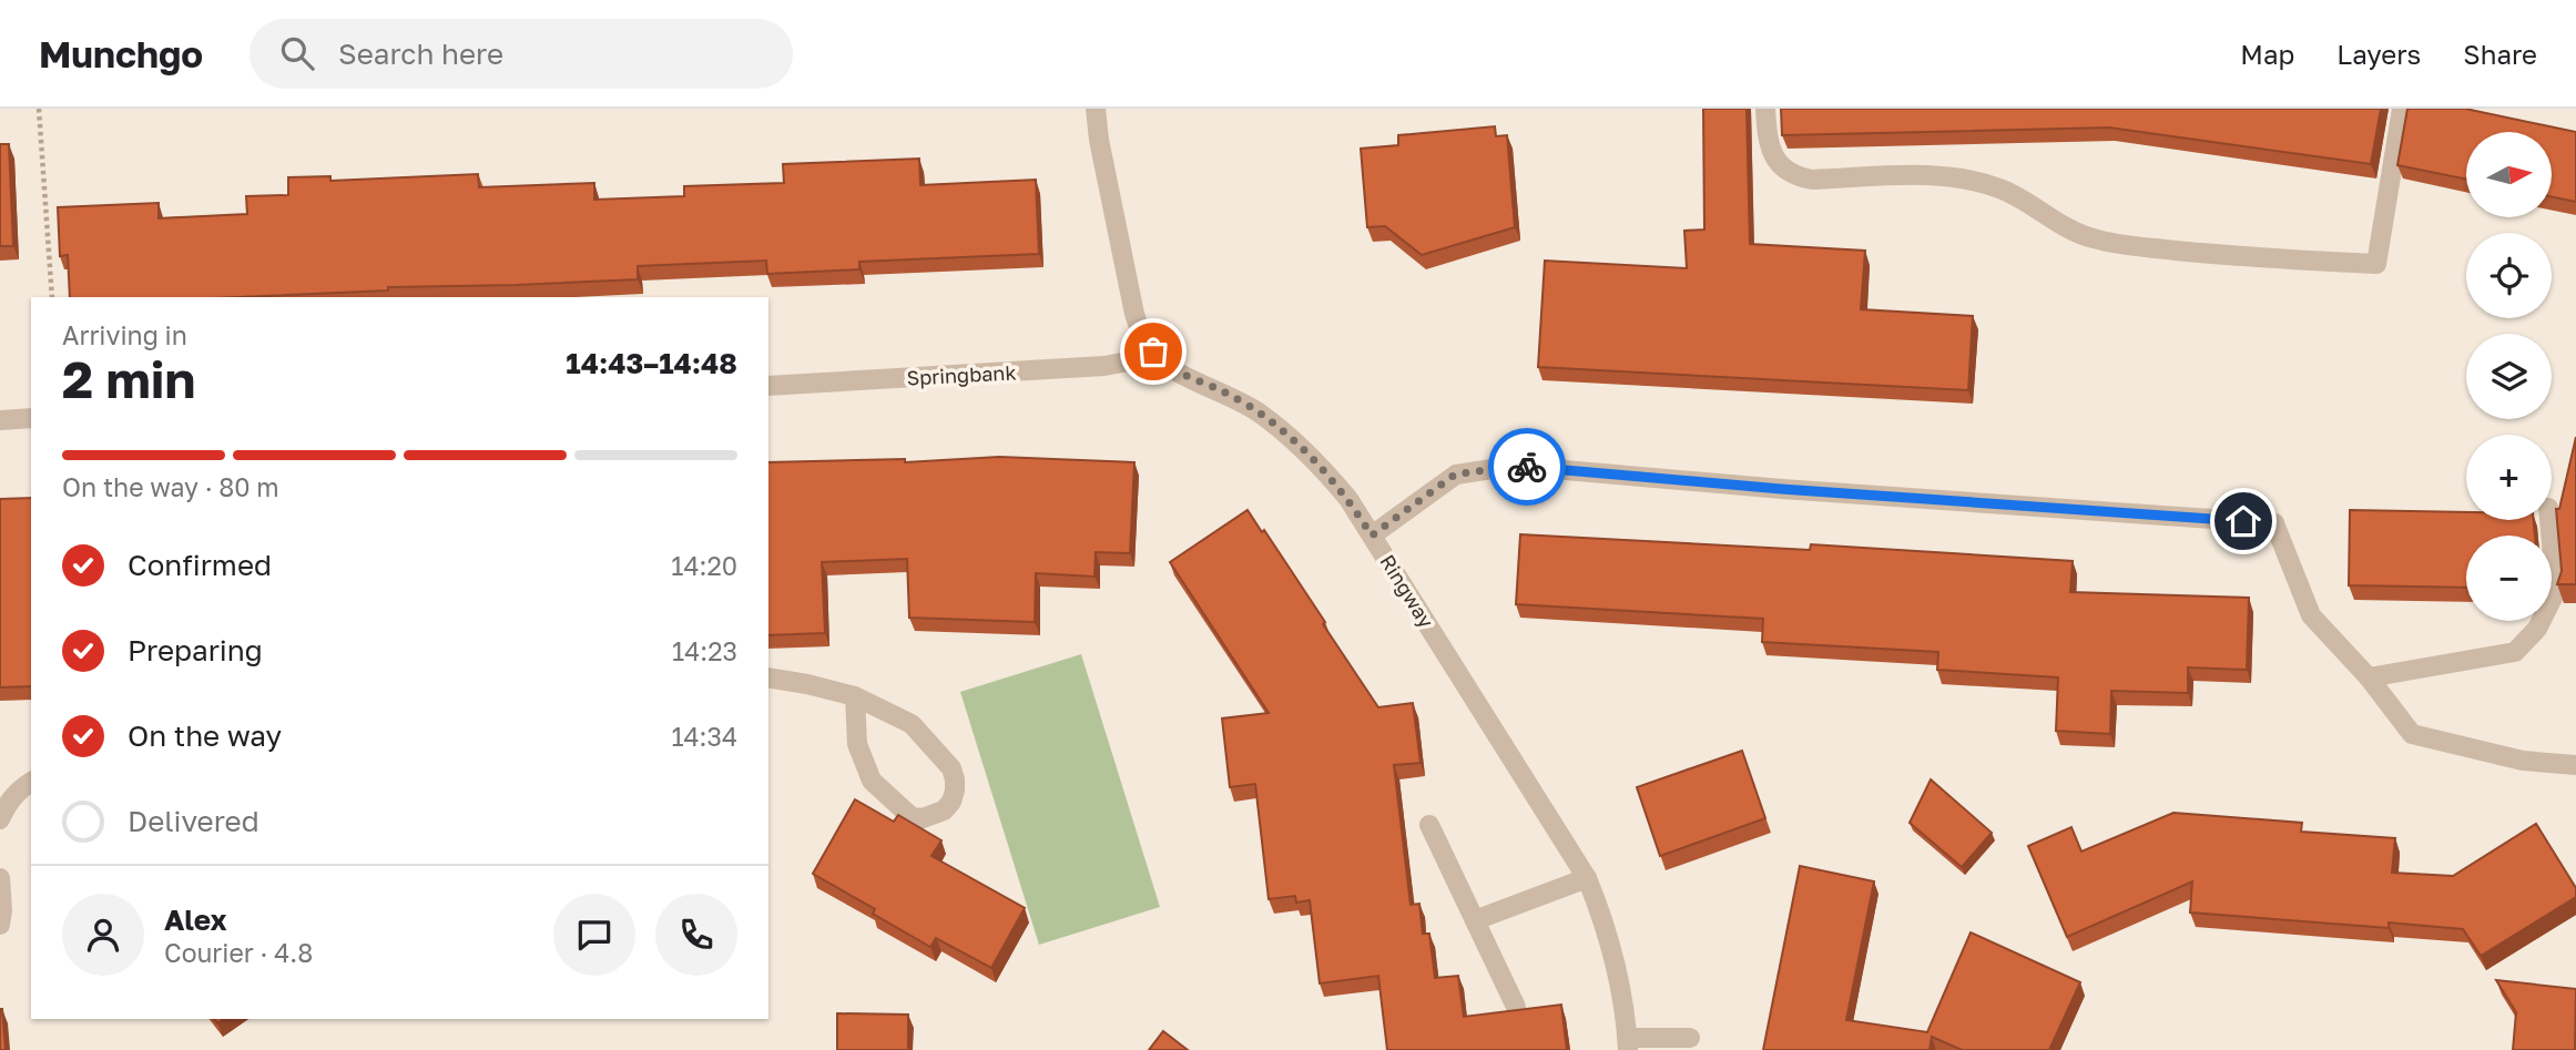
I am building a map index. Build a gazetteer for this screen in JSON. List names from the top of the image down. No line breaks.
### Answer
{"streets":{"street":["Springbank","Ringway"]},"crossings":[["Springbank","Ringway"]],"north":"right","page":{"header":"Munchgo","search":"Search here","nav":["Map","Layers","Share"],"map_buttons":["+","−"],"heading":["2 min","Arriving in","14:43–14:48"],"panel":["Alex","Courier · 4.8"],"bar":"On the way · 80 m","list":[["Confirmed","14:20"],["Preparing","14:23"],["On the way","14:34"],"Delivered"]}}
